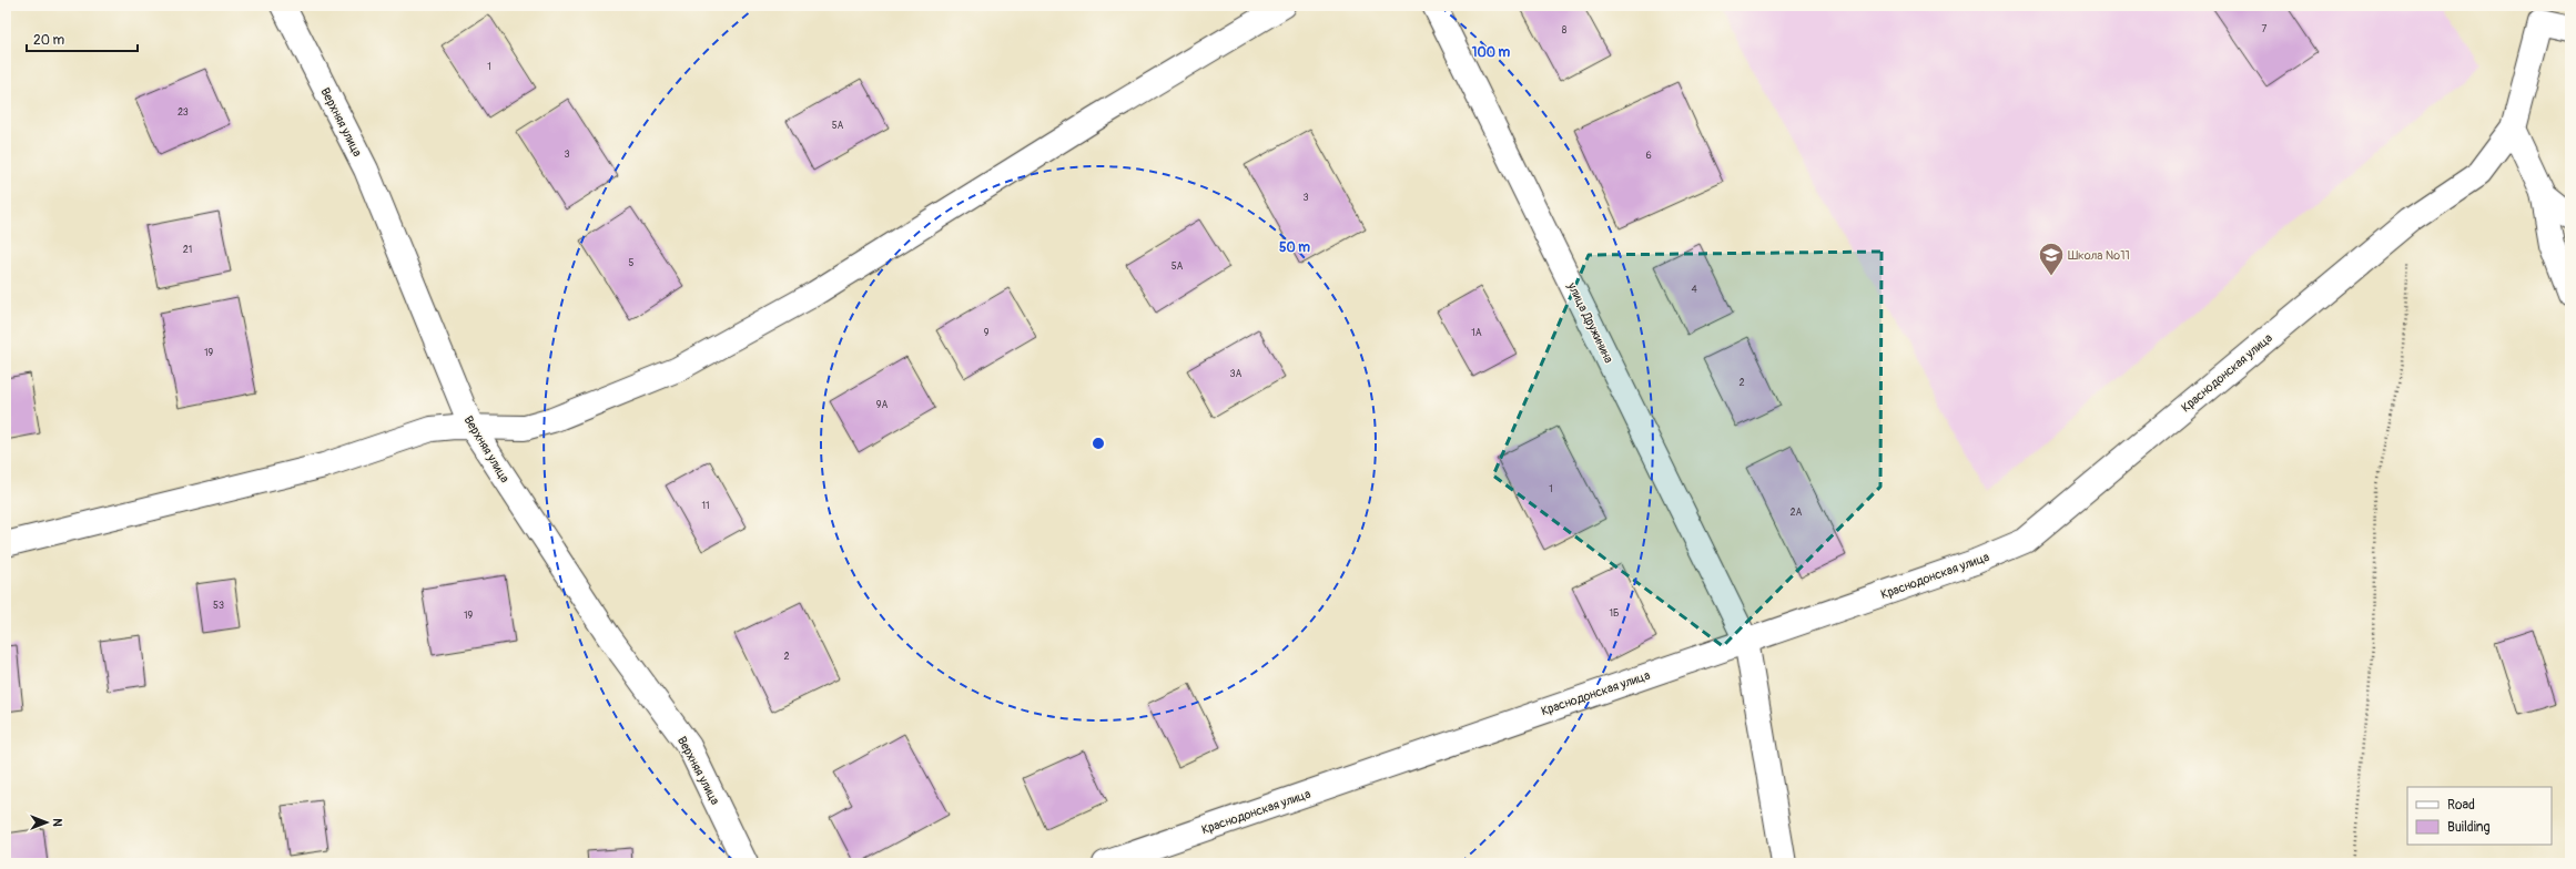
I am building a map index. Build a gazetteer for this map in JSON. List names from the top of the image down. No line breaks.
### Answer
{"streets":{"street":["Верхняя улица","улица Дружинина","Краснодонская улица"]},"crossings":[["улица Дружинина","Краснодонская улица"]],"places":{"school or university":["Школа №11"]},"house_numbers":["7","8","1","23","5А","3","6","3","21","5","5А","4","9","1А","19","3А","2","9А","1","11","2А","53","1Б","19","2"],"legend":["Road","Building"],"scale_bar":"20 m","north":"right","rings":["100 m","50 m"]}
